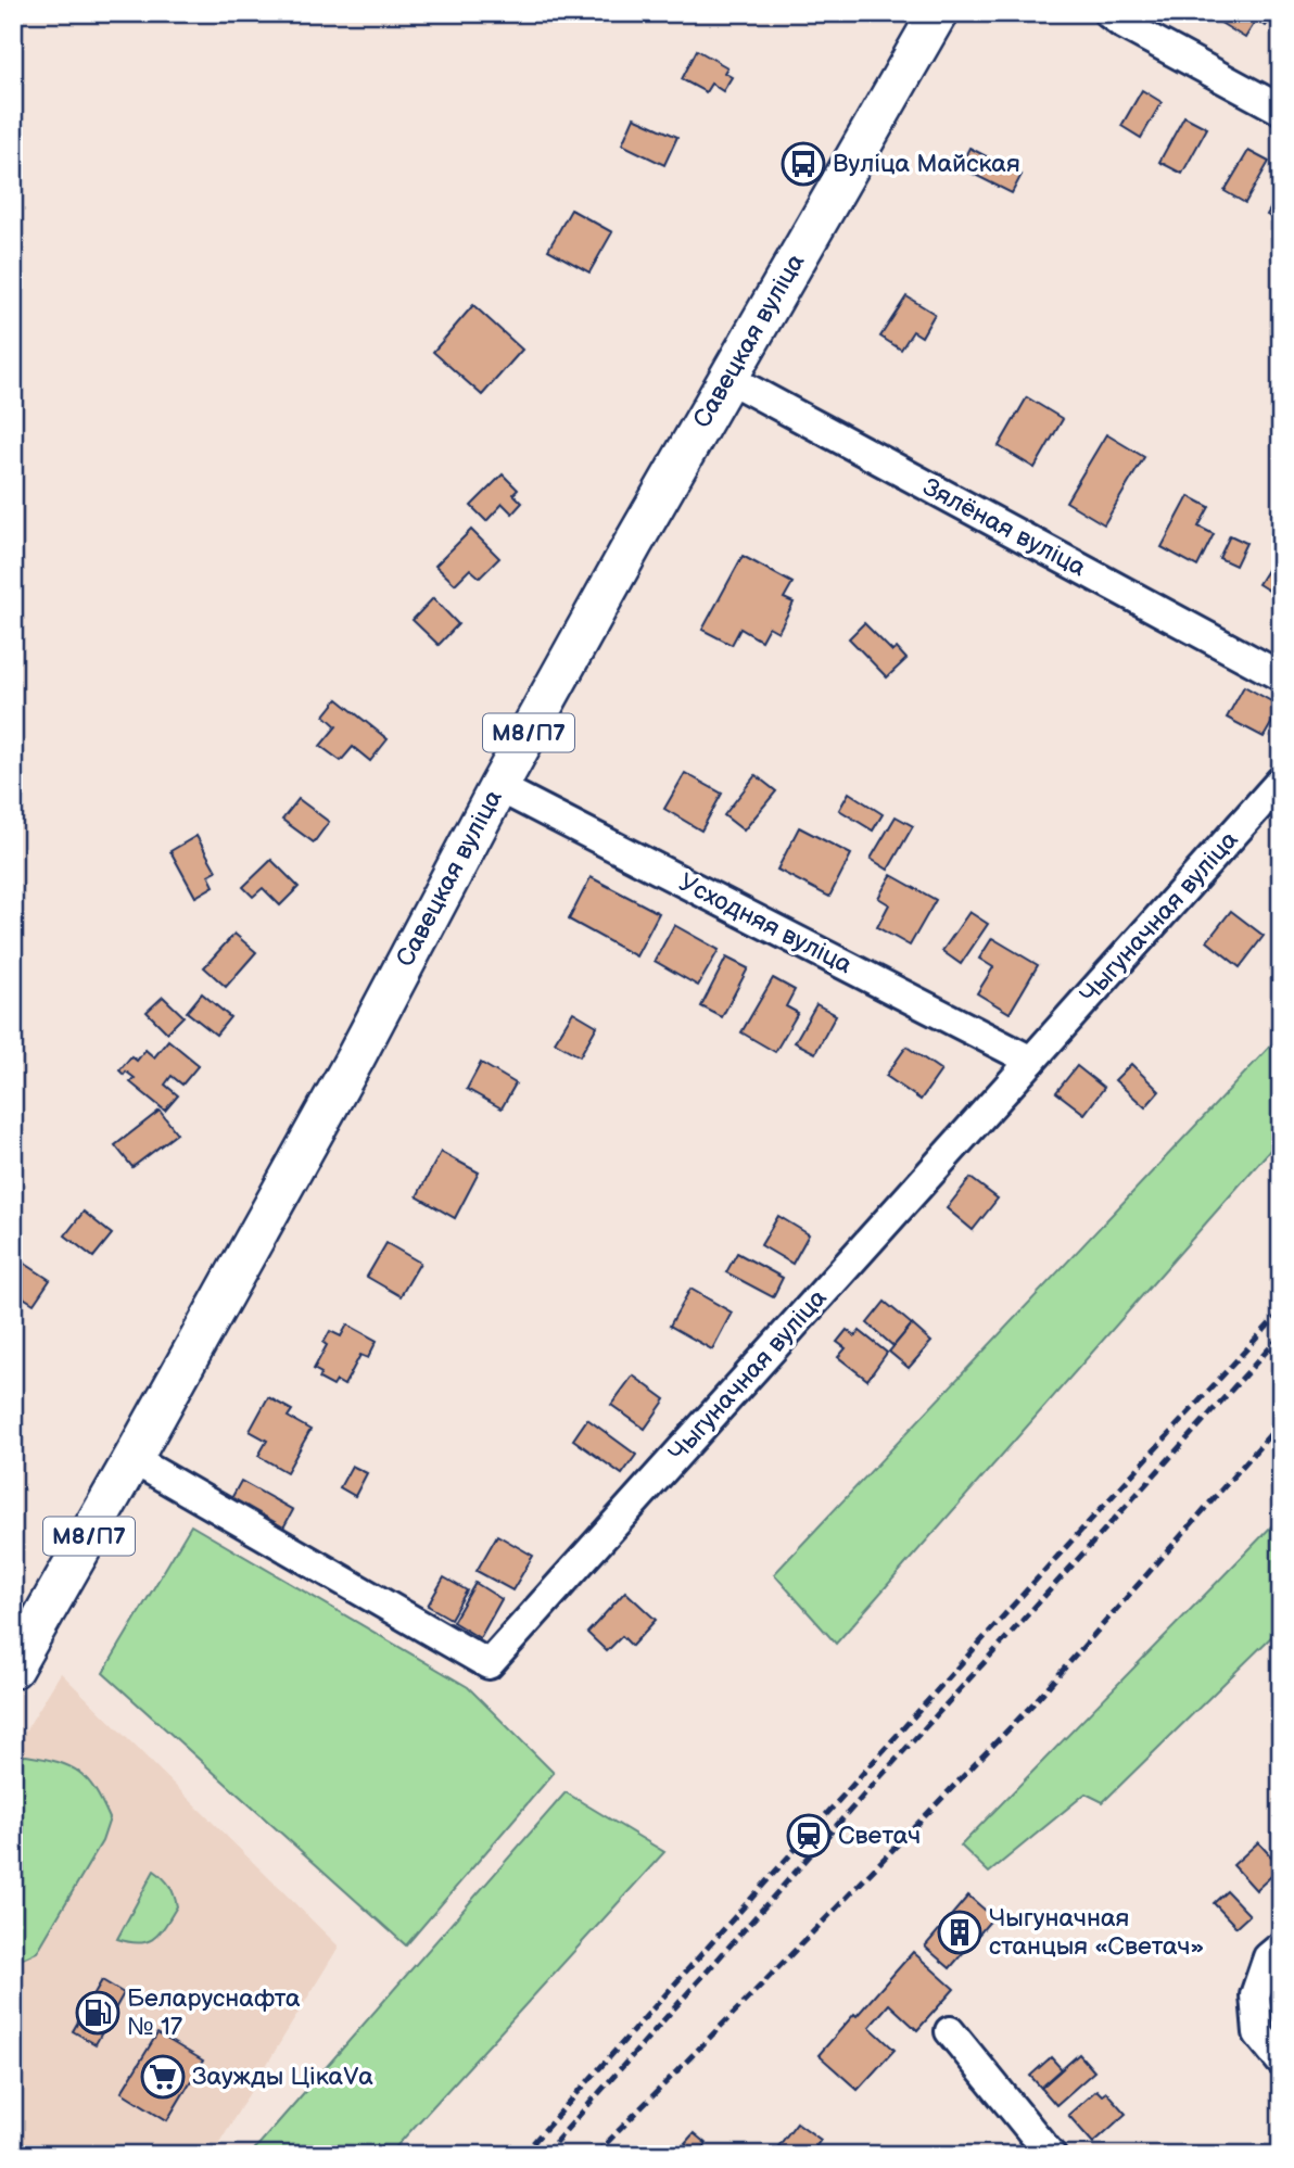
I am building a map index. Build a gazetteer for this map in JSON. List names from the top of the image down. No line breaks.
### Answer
{"streets":{"main road":["Савецкая вуліца","М8/П7"],"street":["Зялёная вуліца","Чыгуначная вуліца","Усходняя вуліца"]},"crossings":[["Савецкая вуліца","Зялёная вуліца"],["Савецкая вуліца","Чыгуначная вуліца"],["Савецкая вуліца","Усходняя вуліца"],["Чыгуначная вуліца","Усходняя вуліца"]],"places":{"bus stop":["Вуліца Майская"],"station":["Светач"],"building":["Чыгуначная станцыя «Светач»"],"fuel station":["Беларуснафта № 17"],"supermarket":["Заужды ЦікаVа"]}}
